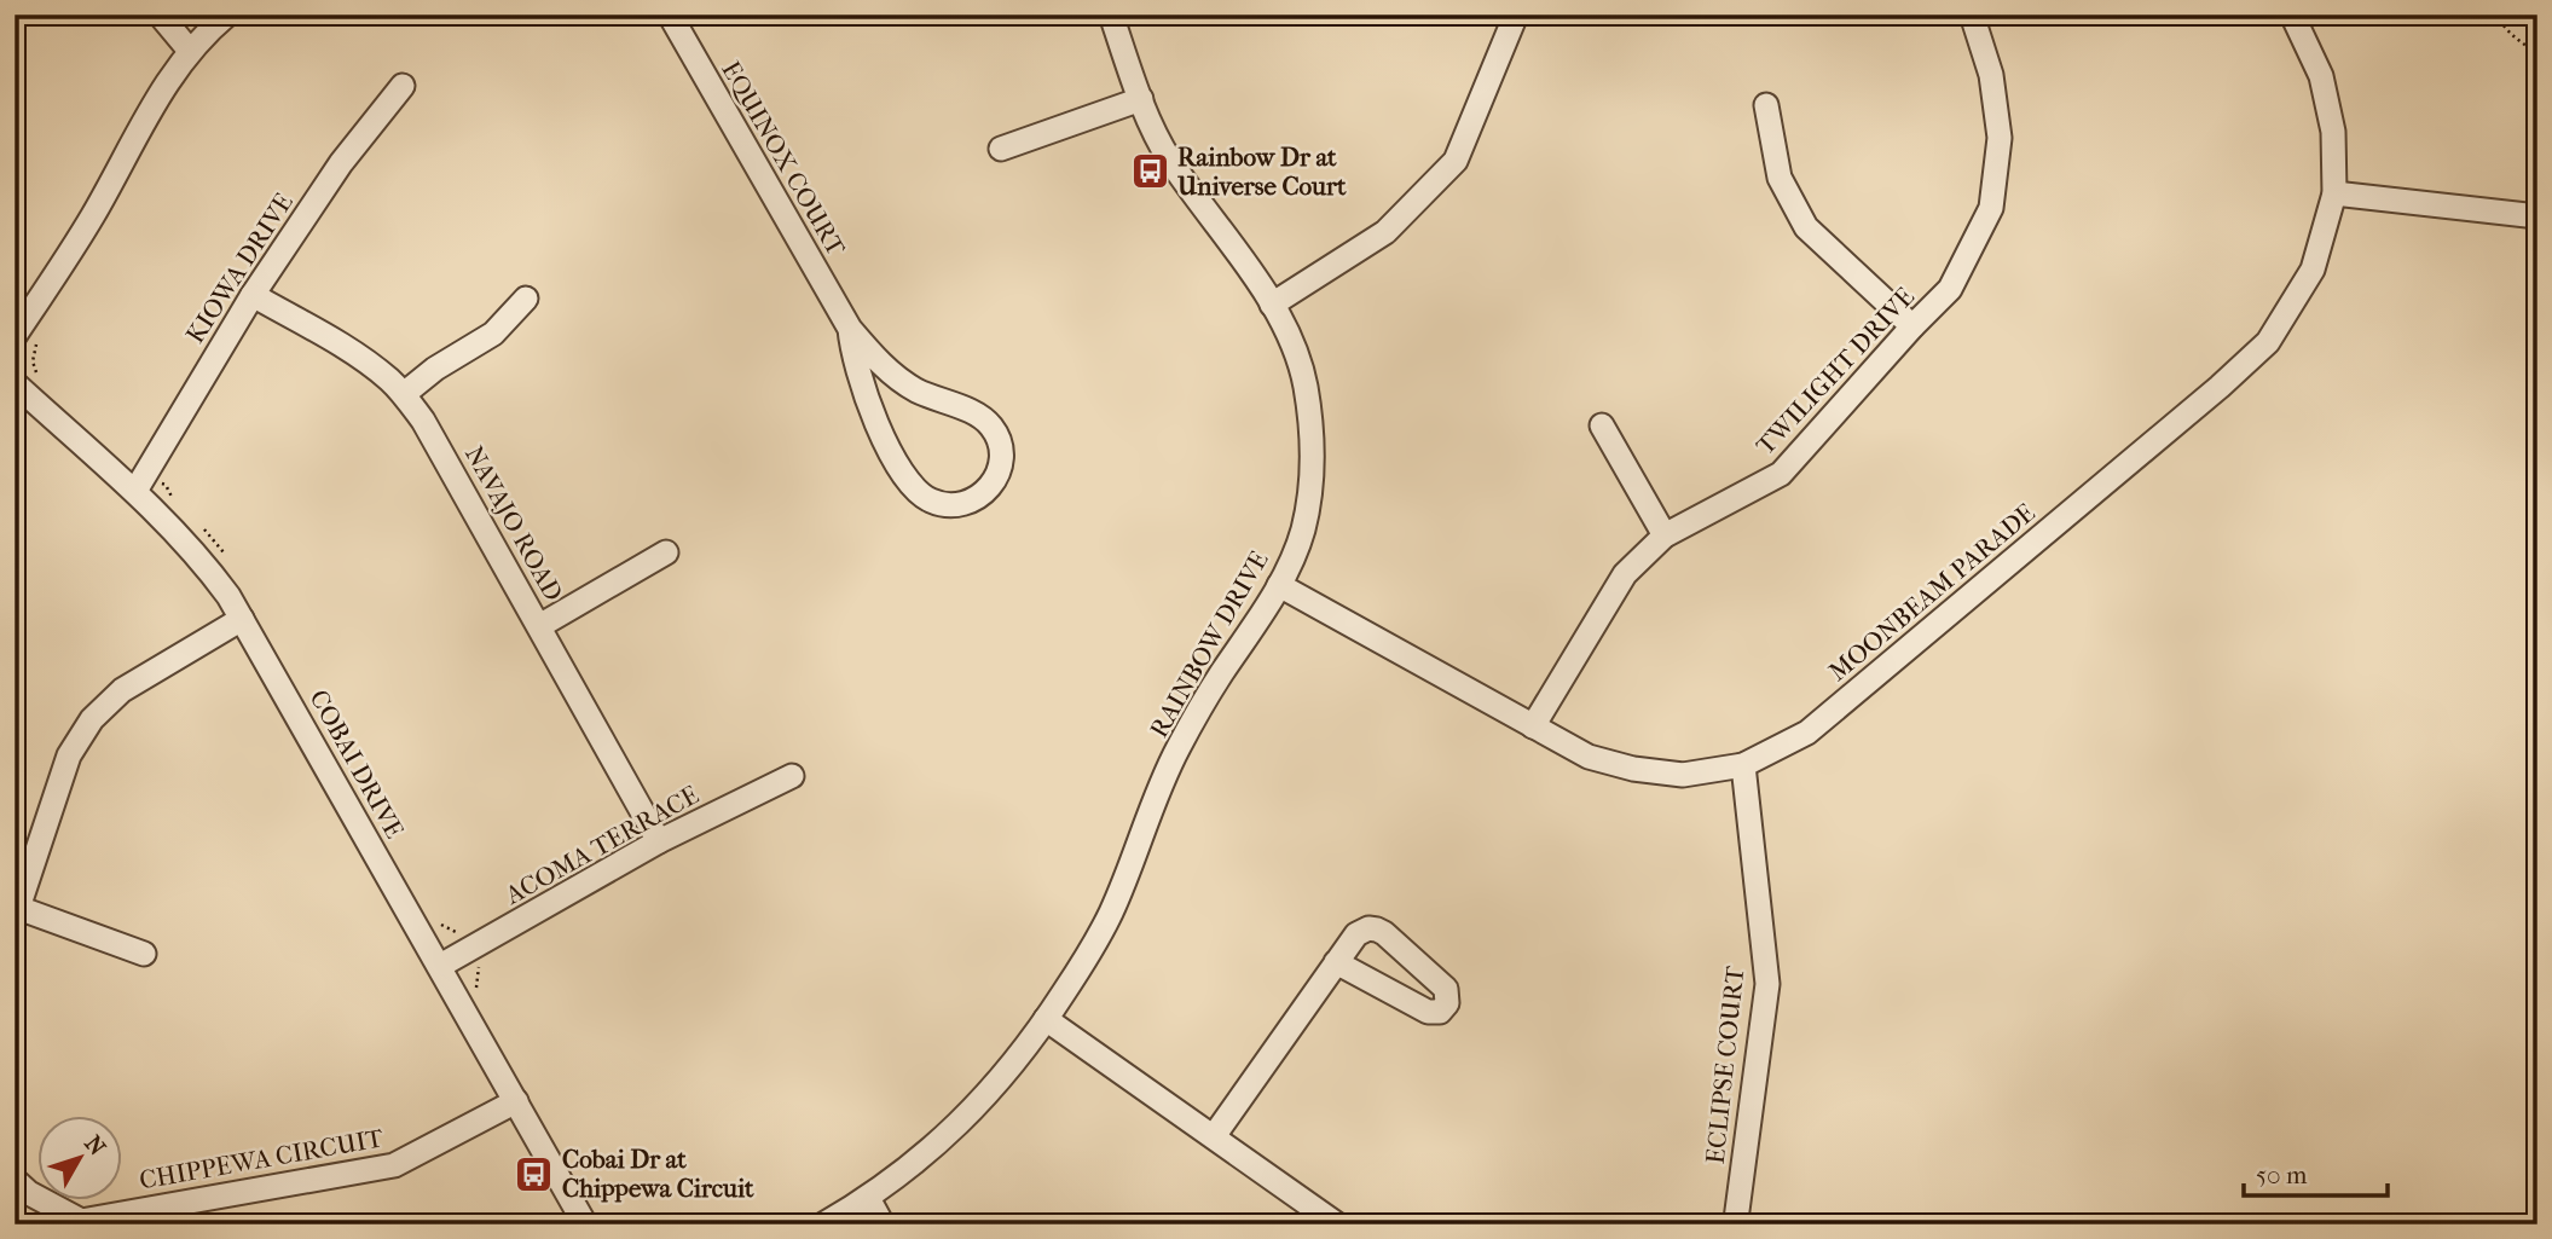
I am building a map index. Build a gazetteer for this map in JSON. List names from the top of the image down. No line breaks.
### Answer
{"streets":{"street":["EQUINOX COURT","KIOWA DRIVE","TWILIGHT DRIVE","NAVAJO ROAD","MOONBEAM PARADE","RAINBOW DRIVE","COBAI DRIVE","ACOMA TERRACE","ECLIPSE COURT","CHIPPEWA CIRCUIT"]},"crossings":[["KIOWA DRIVE","NAVAJO ROAD"],["KIOWA DRIVE","COBAI DRIVE"],["TWILIGHT DRIVE","MOONBEAM PARADE"],["NAVAJO ROAD","ACOMA TERRACE"],["MOONBEAM PARADE","RAINBOW DRIVE"],["MOONBEAM PARADE","ECLIPSE COURT"],["COBAI DRIVE","ACOMA TERRACE"],["COBAI DRIVE","CHIPPEWA CIRCUIT"]],"places":{"bus stop":["Rainbow Dr at Universe Court","Cobai Dr at Chippewa Circuit"]},"scale_bar":"50 m","north":"top right"}
